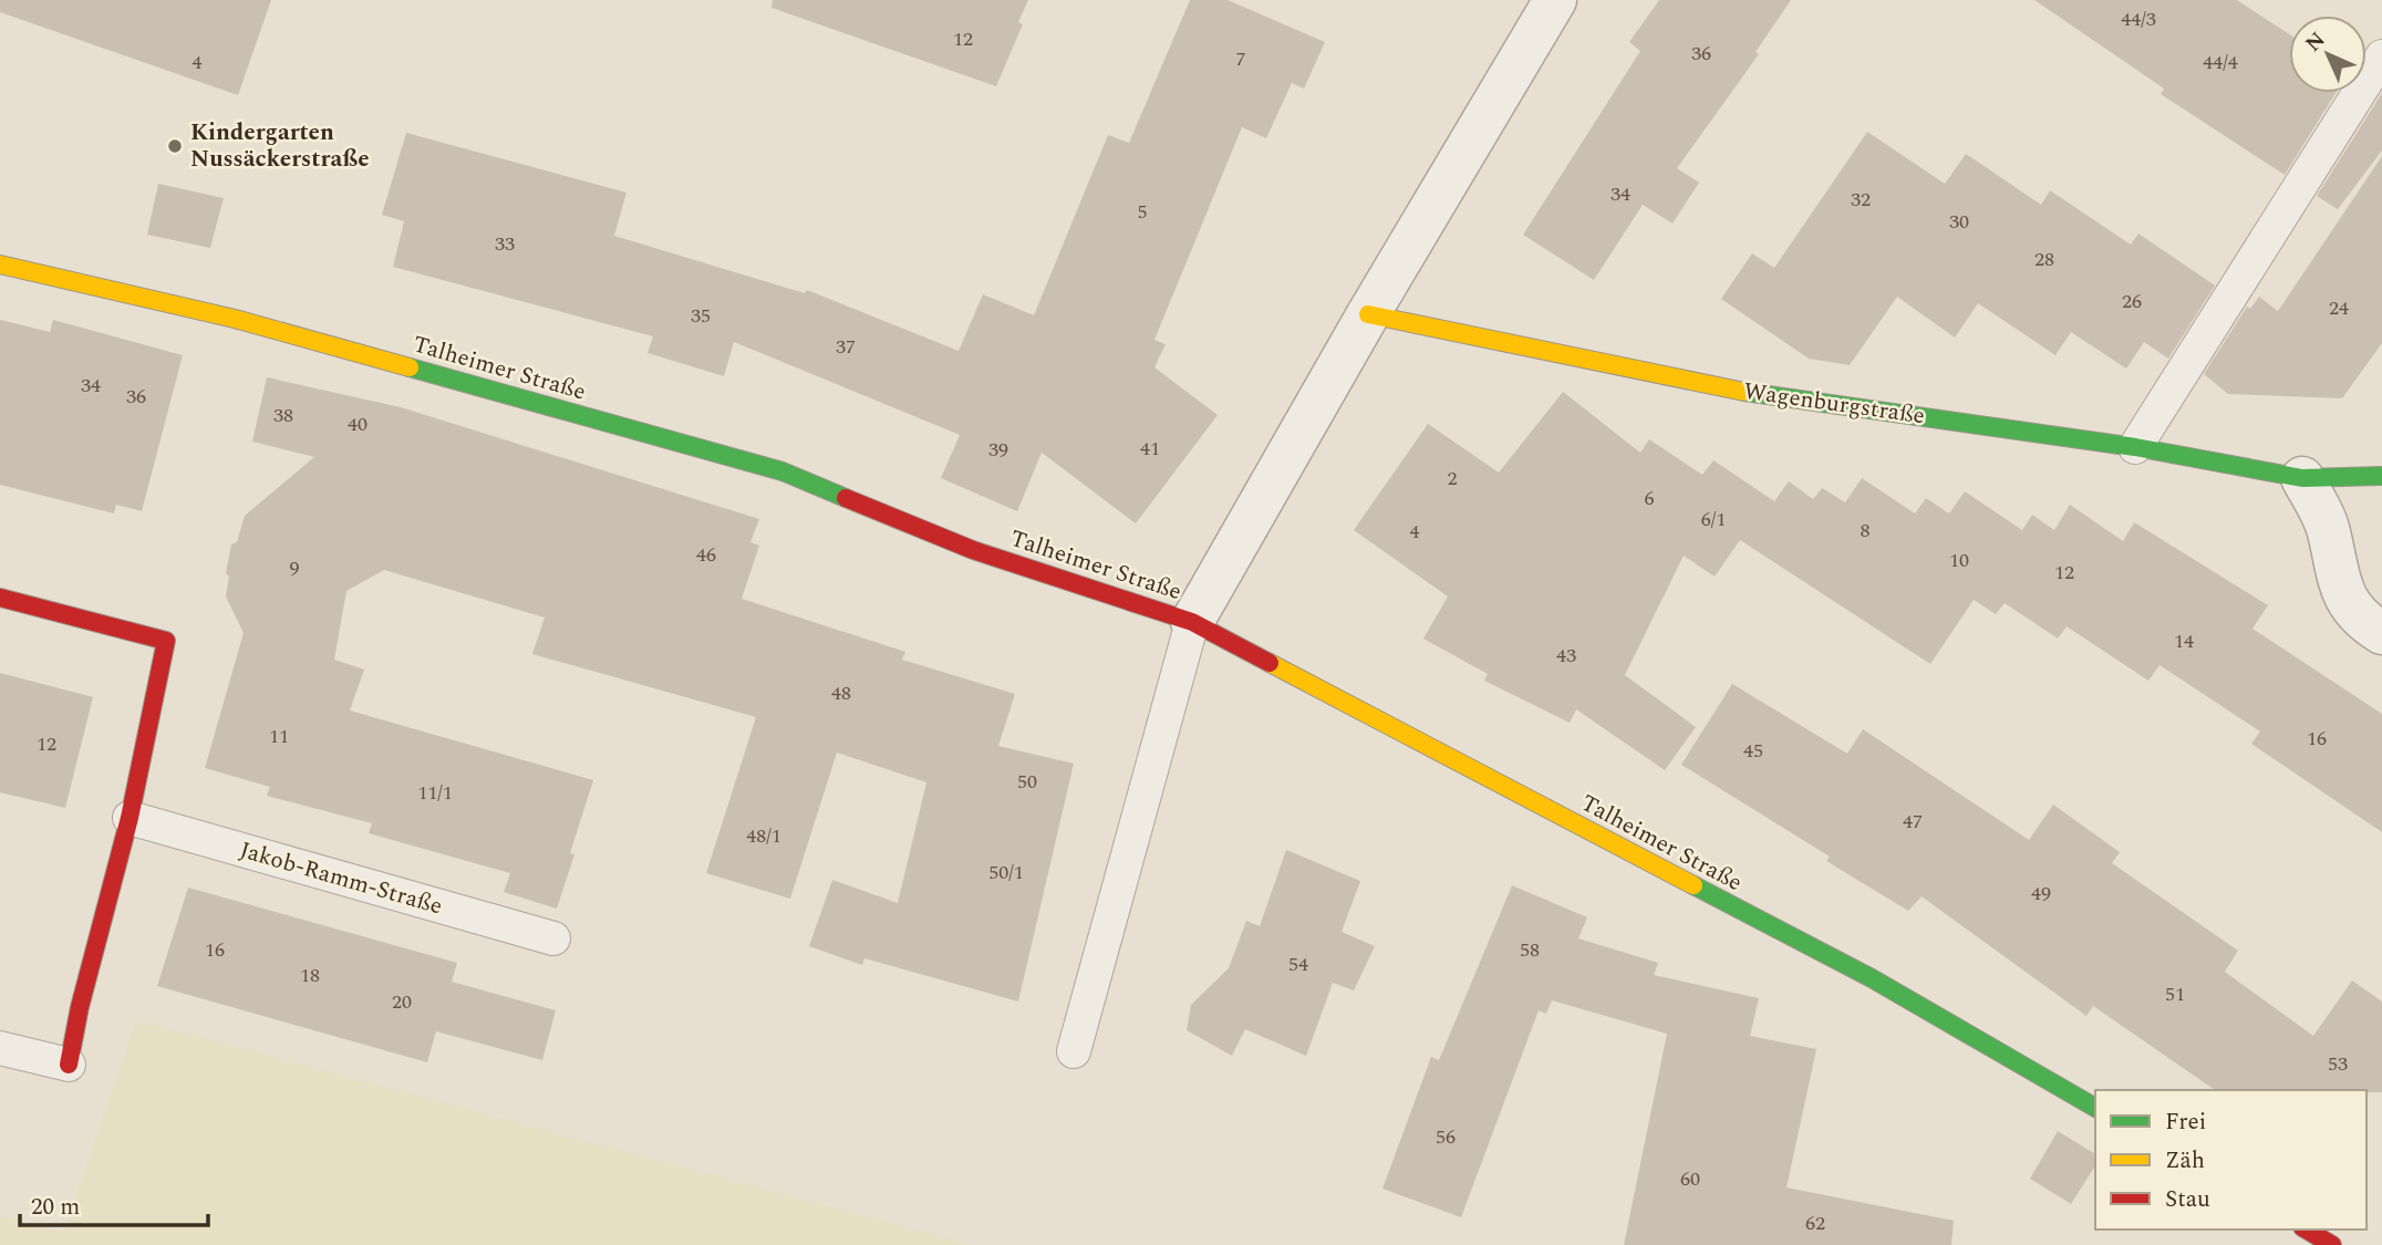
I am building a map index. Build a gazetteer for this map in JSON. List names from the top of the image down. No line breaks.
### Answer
{"streets":{"street":["Talheimer Straße","Wagenburgstraße"],"lane":["Jakob-Ramm-Straße"]},"places":["Kindergarten Nussäckerstraße"],"house_numbers":["44/3","12","36","7","4","44/4","34","32","5","30","33","28","26","24","35","37","34","36","38","40","41","39","2","6","6/1","8","4","46","10","9","12","14","43","48","11","16","12","45","50","11/1","47","48/1","50/1","49","16","58","54","18","51","20","53","56","60","62"],"legend":["Frei","Zäh","Stau"],"scale_bar":"20 m","north":"top left"}
